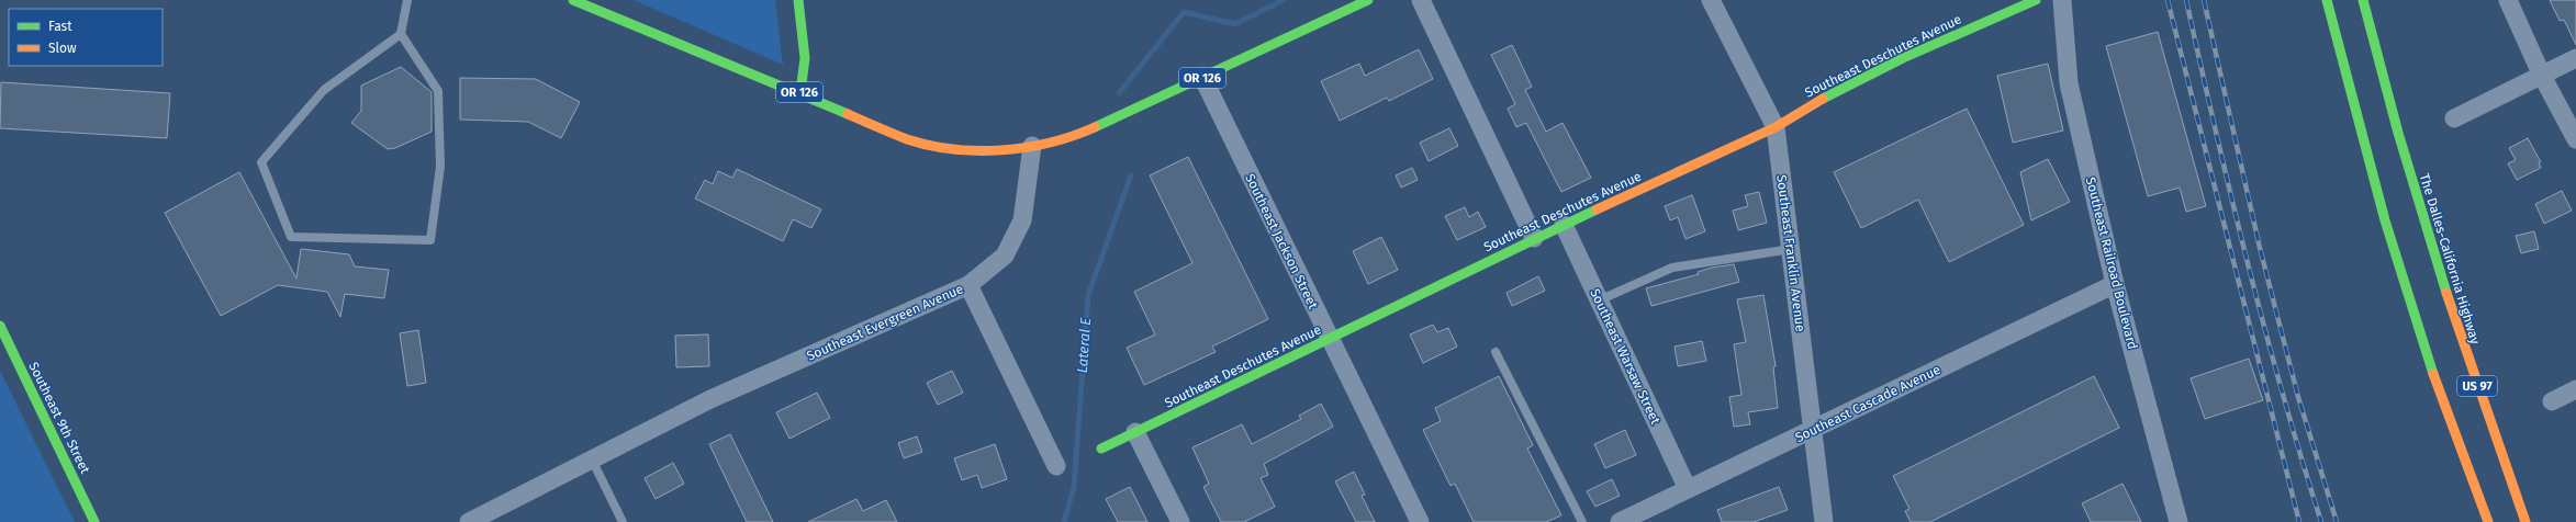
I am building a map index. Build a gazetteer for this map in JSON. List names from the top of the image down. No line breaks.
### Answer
{"streets":{"main road":["Southeast Deschutes Avenue","OR 126","The Dalles-California Highway","US 97","Southeast 9th Street"],"street":["Southeast Jackson Street","Southeast Franklin Avenue","Southeast Railroad Boulevard","Southeast Evergreen Avenue","Southeast Warsaw Street","Southeast Cascade Avenue"]},"crossings":[["Southeast Deschutes Avenue","Southeast Jackson Street"],["Southeast Deschutes Avenue","Southeast Franklin Avenue"],["Southeast Deschutes Avenue","Southeast Warsaw Street"],["OR 126","Southeast Jackson Street"],["OR 126","Southeast Evergreen Avenue"],["Southeast Franklin Avenue","Southeast Cascade Avenue"],["Southeast Railroad Boulevard","Southeast Cascade Avenue"],["Southeast Warsaw Street","Southeast Cascade Avenue"]],"water":["Lateral E"],"legend":["Fast","Slow"]}
